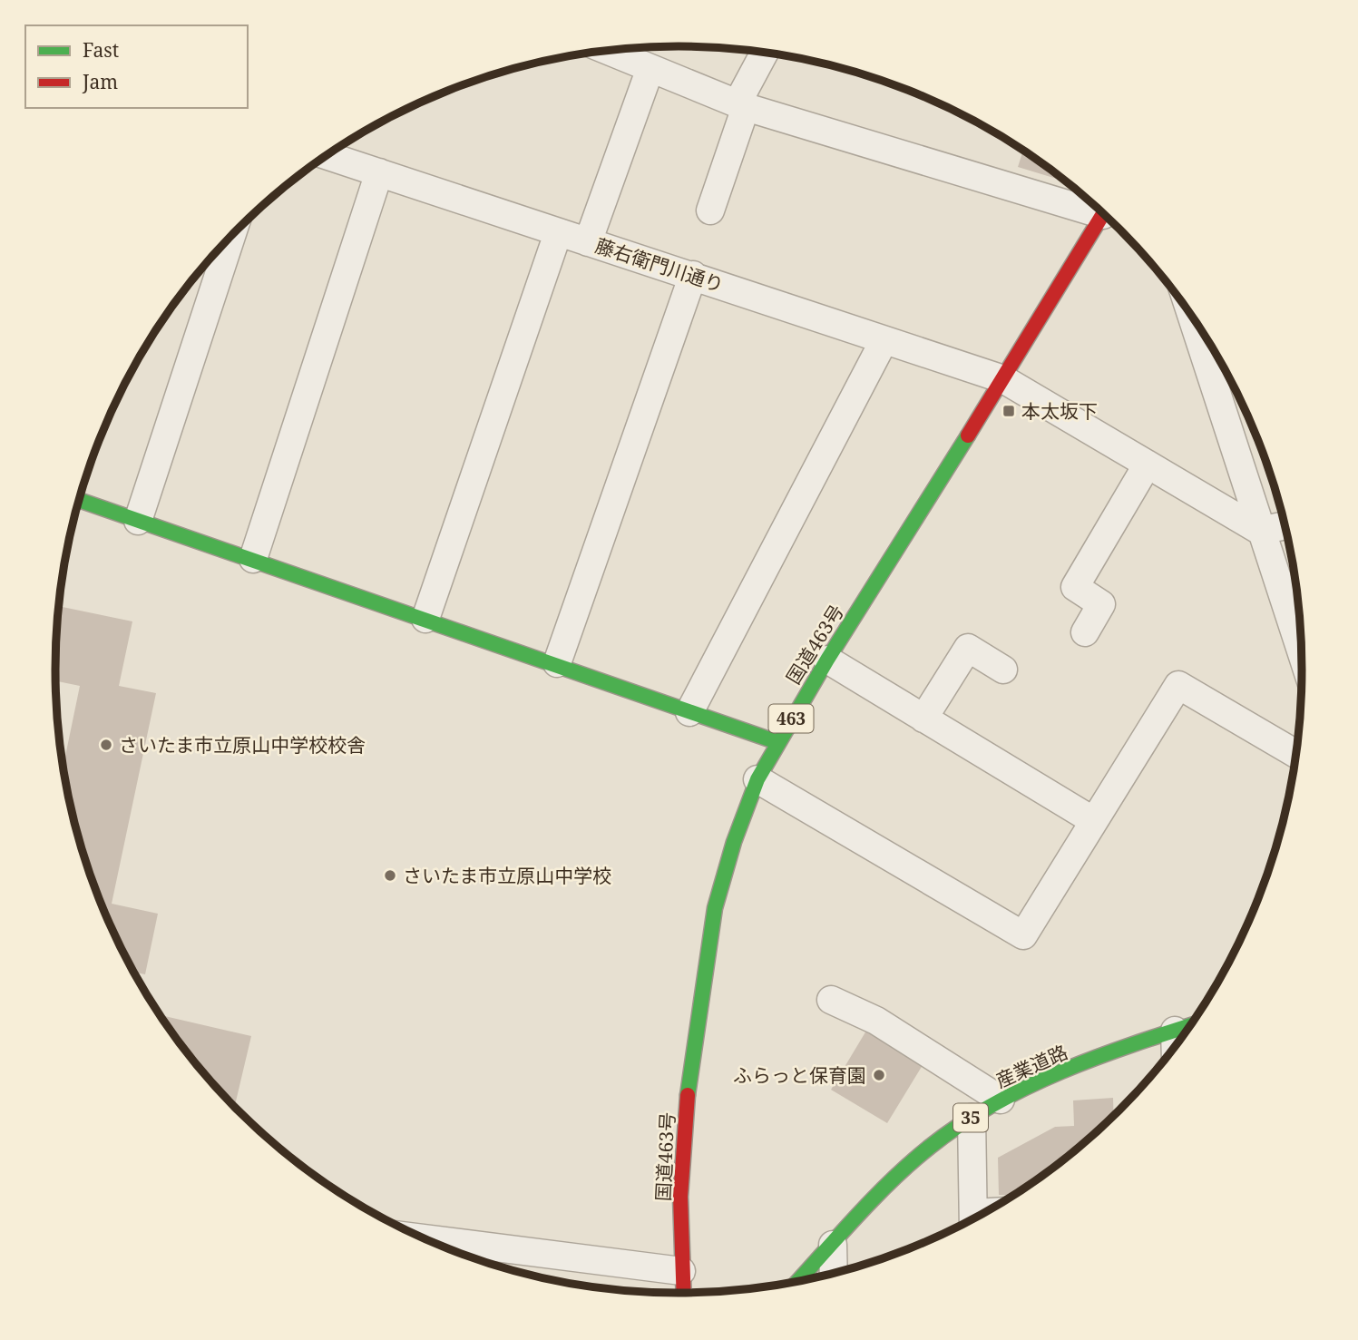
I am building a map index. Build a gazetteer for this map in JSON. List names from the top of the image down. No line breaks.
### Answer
{"streets":{"main road":["国道463号","463","産業道路","35"],"street":["藤右衛門川通り"]},"crossings":[["藤右衛門川通り","国道463号"]],"places":{"transit":["本太坂下"],"other":["さいたま市立原山中学校校舎","さいたま市立原山中学校","ふらっと保育園"]},"legend":["Fast","Jam"]}
